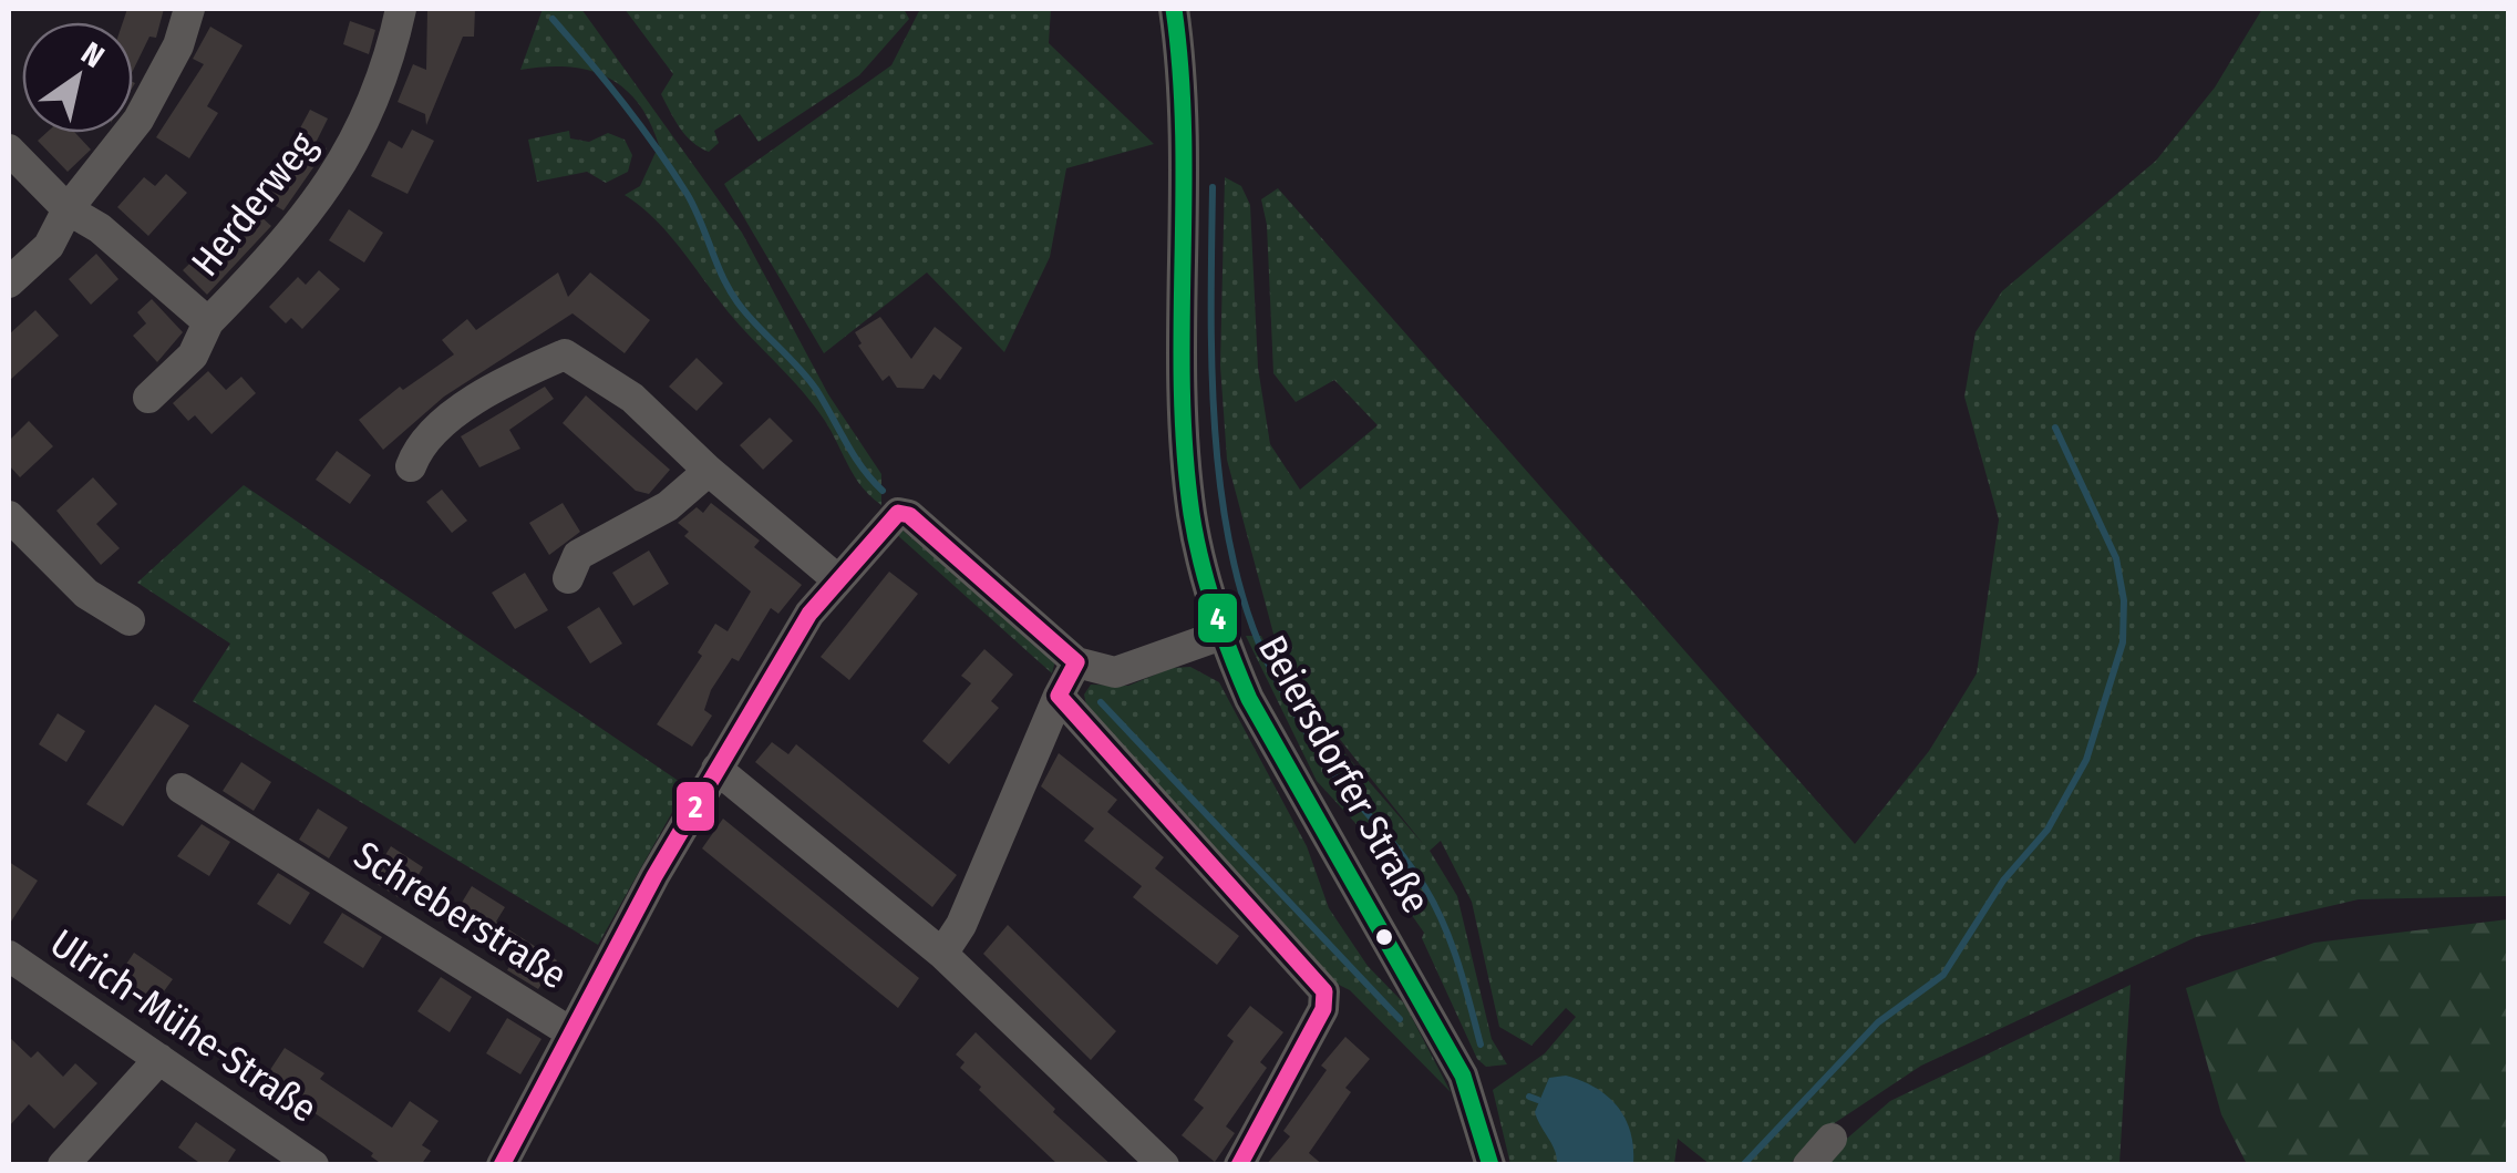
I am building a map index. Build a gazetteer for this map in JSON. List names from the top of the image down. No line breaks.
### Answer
{"streets":{"street":["Herderweg","Beiersdorfer Straße","Schreberstraße","Ulrich-Mühe-Straße"]},"lines":["transit line 4","transit line 2"],"north":"top right"}
